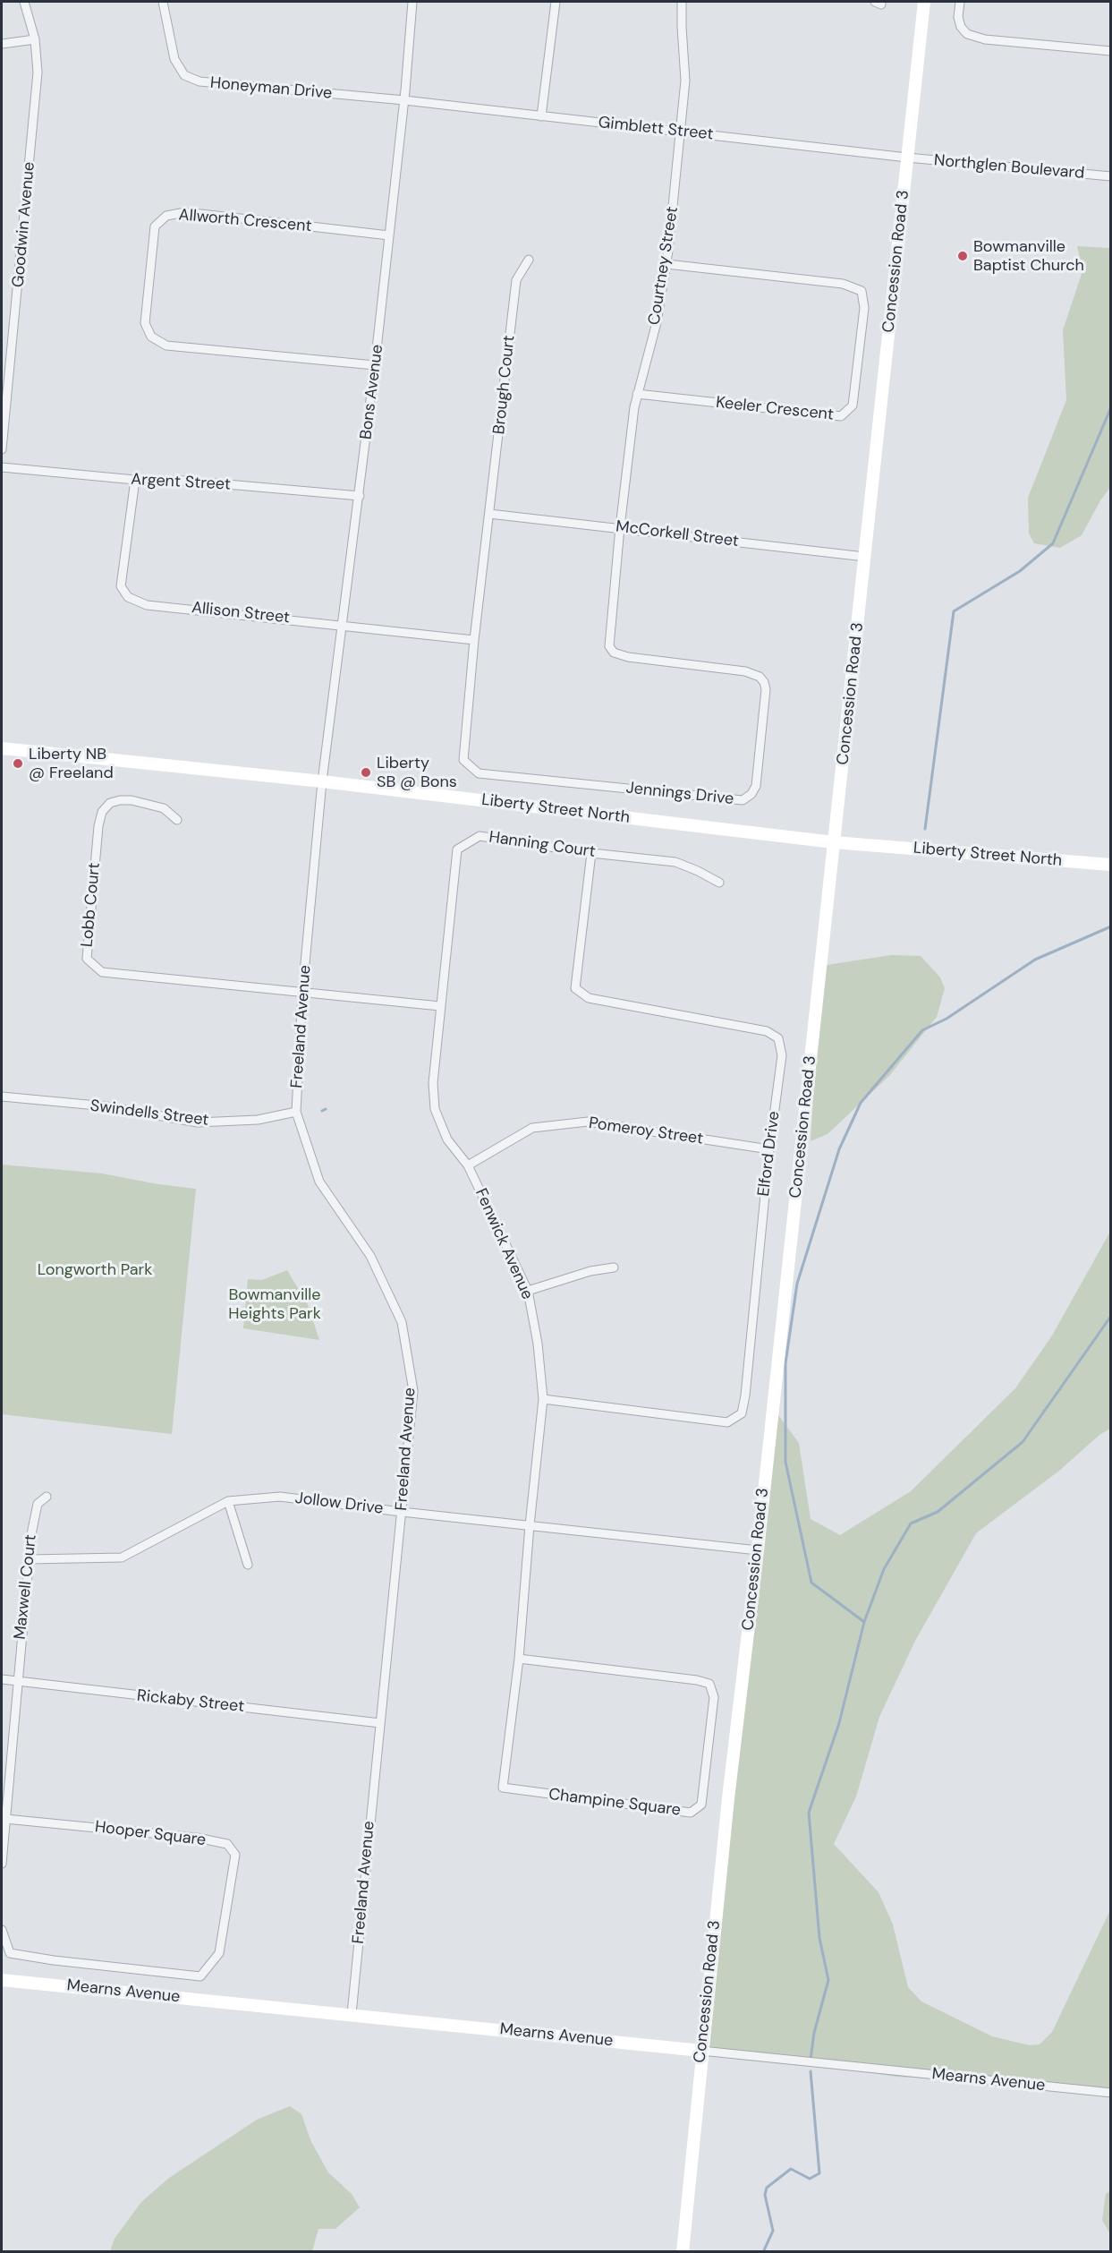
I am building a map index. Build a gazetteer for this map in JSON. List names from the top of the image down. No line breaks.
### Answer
{"streets":{"street":["Honeyman Drive","Gimblett Street","Northglen Boulevard","Allworth Crescent","Goodwin Avenue","Concession Road 3","Courtney Street","Brough Court","Bons Avenue","Keeler Crescent","Argent Street","McCorkell Street","Allison Street","Jennings Drive","Liberty Street North","Hanning Court","Lobb Court","Freeland Avenue","Swindells Street","Pomeroy Street","Elford Drive","Fenwick Avenue","Jollow Drive","Maxwell Court","Rickaby Street","Champine Square","Hooper Square","Mearns Avenue"]},"crossings":[["Honeyman Drive","Gimblett Street"],["Honeyman Drive","Bons Avenue"],["Gimblett Street","Northglen Boulevard"],["Gimblett Street","Concession Road 3"],["Gimblett Street","Courtney Street"],["Gimblett Street","Bons Avenue"],["Northglen Boulevard","Concession Road 3"],["Allworth Crescent","Bons Avenue"],["Concession Road 3","McCorkell Street"],["Concession Road 3","Liberty Street North"],["Concession Road 3","Jollow Drive"],["Concession Road 3","Mearns Avenue"],["Courtney Street","Keeler Crescent"],["Courtney Street","McCorkell Street"],["Courtney Street","Jennings Drive"],["Brough Court","McCorkell Street"],["Brough Court","Jennings Drive"],["Bons Avenue","Argent Street"],["Bons Avenue","Allison Street"],["Bons Avenue","Liberty Street North"],["Bons Avenue","Freeland Avenue"],["Argent Street","Allison Street"],["McCorkell Street","Jennings Drive"],["Allison Street","Jennings Drive"],["Liberty Street North","Freeland Avenue"],["Hanning Court","Elford Drive"],["Hanning Court","Fenwick Avenue"],["Lobb Court","Freeland Avenue"],["Freeland Avenue","Swindells Street"],["Freeland Avenue","Jollow Drive"],["Freeland Avenue","Rickaby Street"],["Freeland Avenue","Mearns Avenue"],["Pomeroy Street","Elford Drive"],["Pomeroy Street","Fenwick Avenue"],["Elford Drive","Fenwick Avenue"],["Fenwick Avenue","Jollow Drive"],["Fenwick Avenue","Champine Square"],["Jollow Drive","Maxwell Court"],["Jollow Drive","Champine Square"],["Maxwell Court","Rickaby Street"]],"parks":["Longworth Park","Bowmanville Heights Park"],"places":["Bowmanville Baptist Church","Liberty NB @ Freeland","Liberty SB @ Bons"]}
